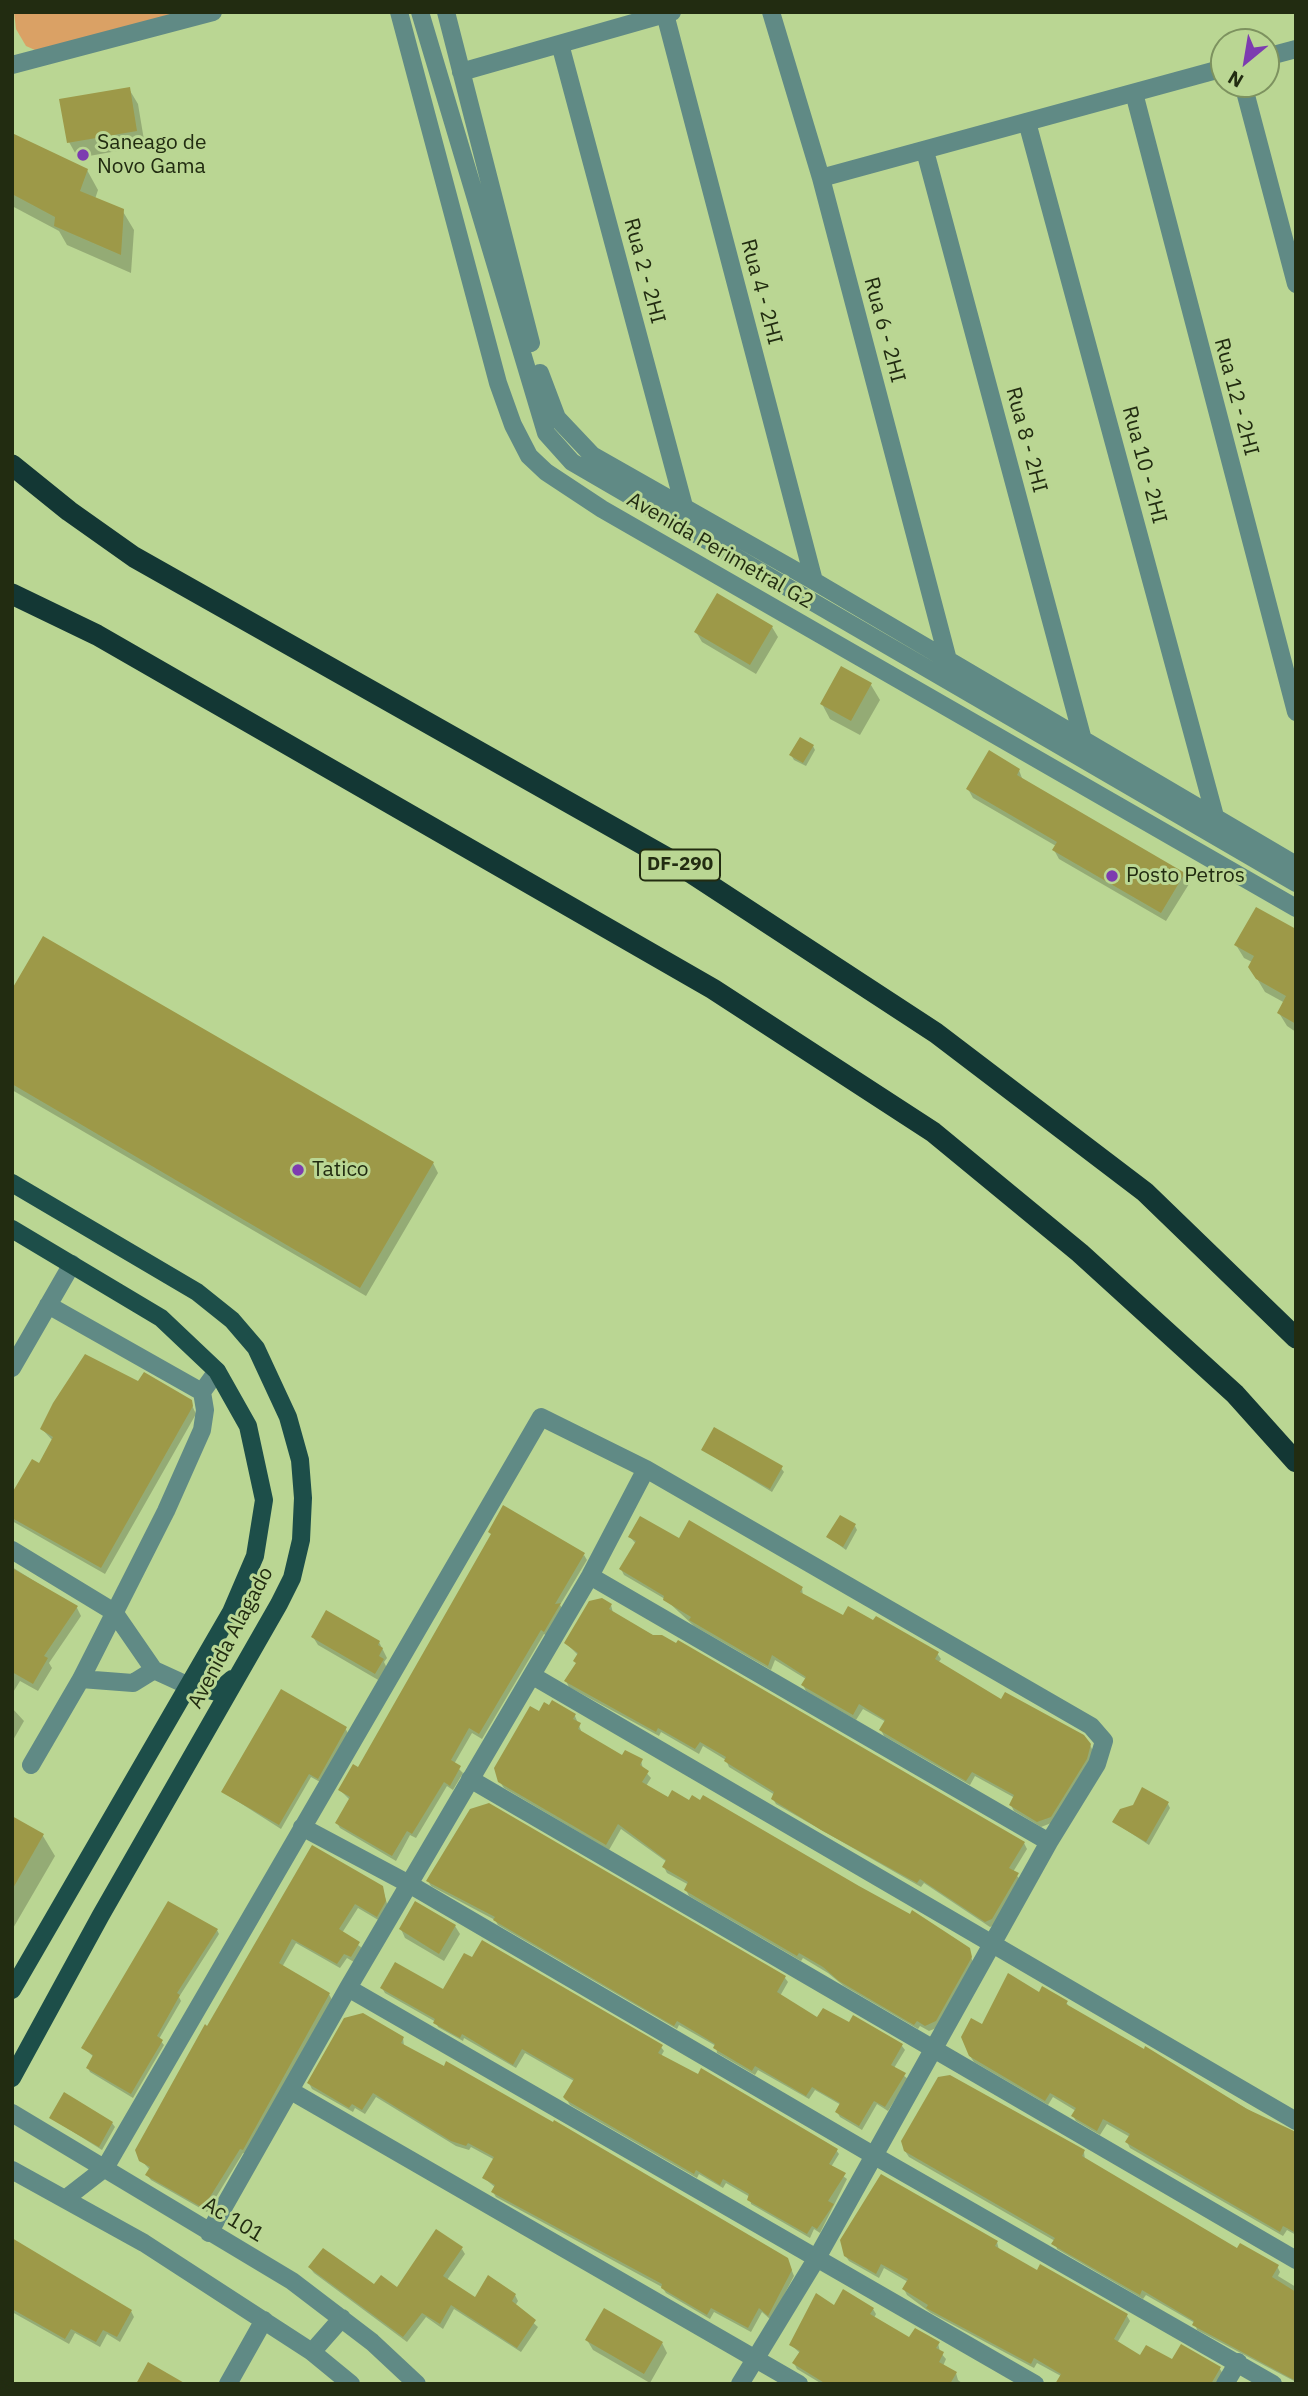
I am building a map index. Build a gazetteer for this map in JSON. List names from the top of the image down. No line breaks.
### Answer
{"streets":{"highway":["DF-290"],"main road":["Avenida Alagado"],"street":["Rua 2 - 2HI","Rua 4 - 2HI","Rua 6 - 2HI","Rua 12 - 2HI","Rua 8 - 2HI","Rua 10 - 2HI","Avenida Perimetral G2","Ac 101"]},"crossings":[["Rua 2 - 2HI","Avenida Perimetral G2"],["Rua 4 - 2HI","Avenida Perimetral G2"],["Rua 6 - 2HI","Avenida Perimetral G2"],["Rua 8 - 2HI","Avenida Perimetral G2"],["Rua 10 - 2HI","Avenida Perimetral G2"]],"places":["Saneago de Novo Gama","Posto Petros","Tatico"],"north":"bottom left"}
